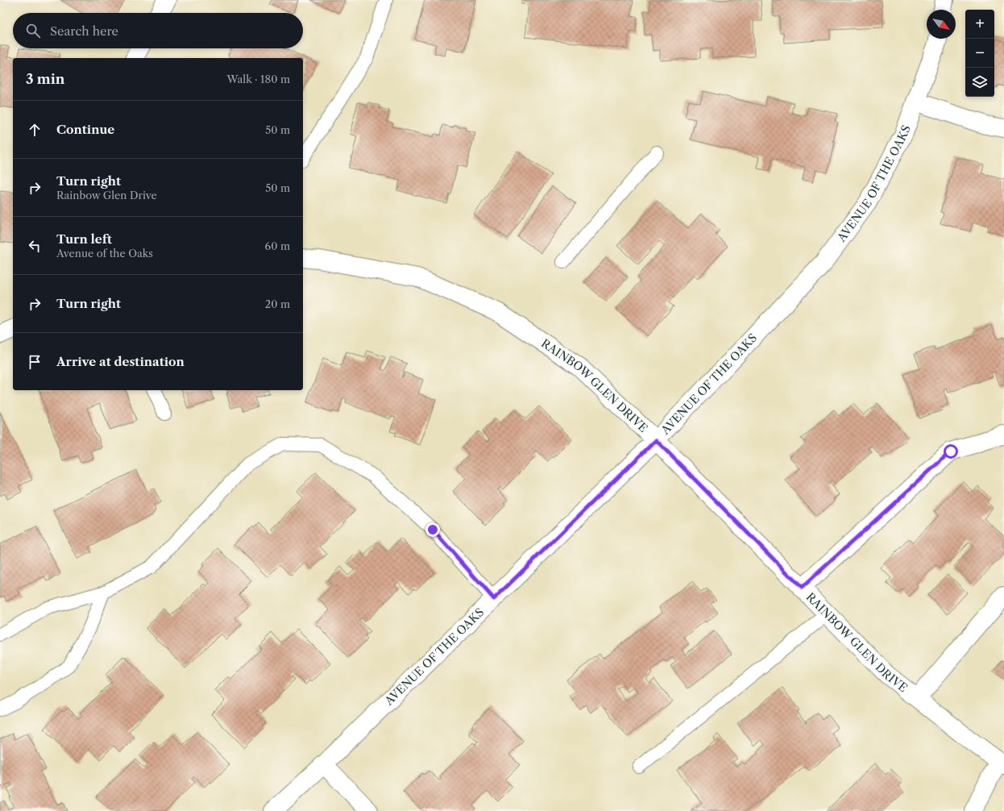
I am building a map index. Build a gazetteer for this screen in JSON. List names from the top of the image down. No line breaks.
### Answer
{"streets":{"street":["AVENUE OF THE OAKS","RAINBOW GLEN DRIVE"]},"crossings":[["AVENUE OF THE OAKS","RAINBOW GLEN DRIVE"]],"north":"bottom right","page":{"map_buttons":["+","−"],"search":"Search here","heading":["3 min","Walk · 180 m"],"list":[["Continue","50 m"],["Turn right","Rainbow Glen Drive","50 m"],["Turn left","Avenue of the Oaks","60 m"],["Turn right","20 m"],"Arrive at destination"]}}
